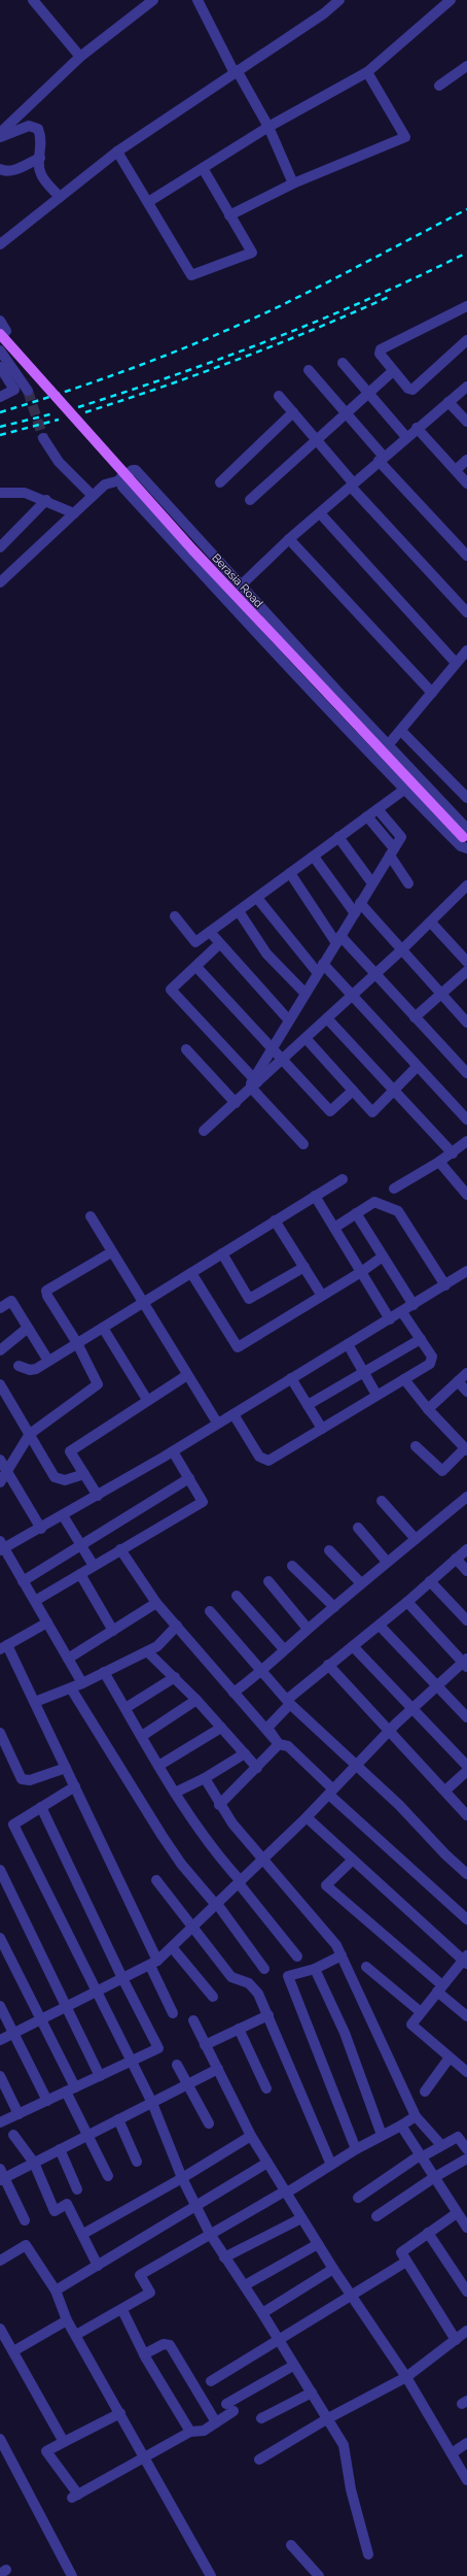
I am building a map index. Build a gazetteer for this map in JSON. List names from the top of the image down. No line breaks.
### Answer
{"streets":{"main road":["Berasia Road"]}}
